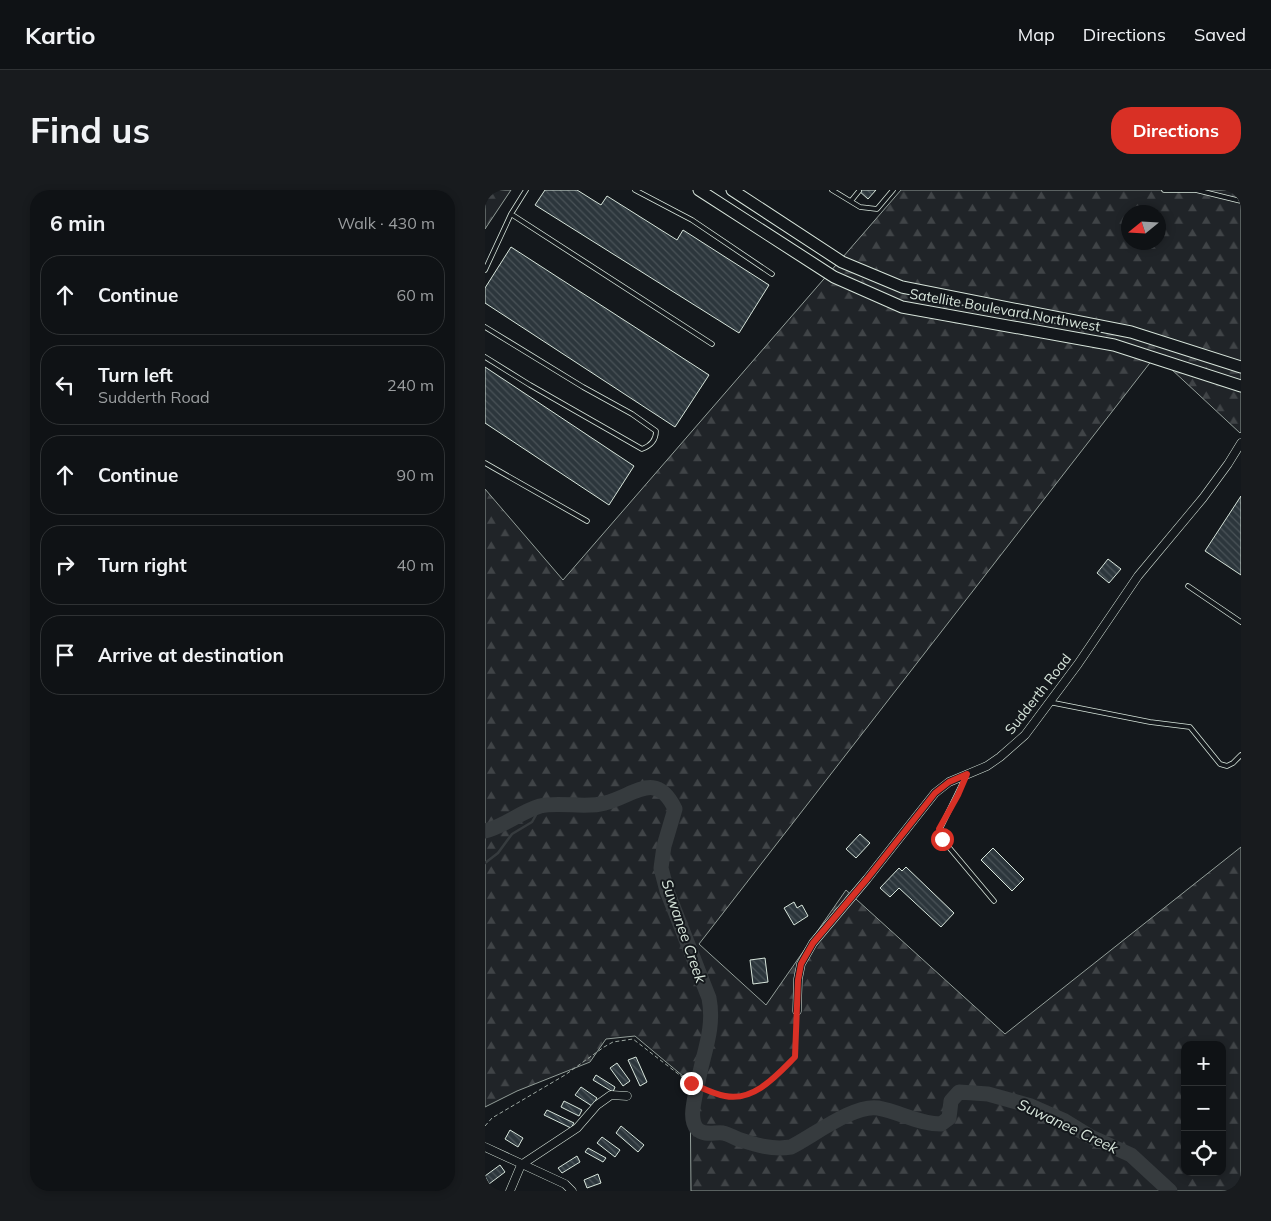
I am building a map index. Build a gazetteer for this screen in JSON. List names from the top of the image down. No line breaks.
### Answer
{"streets":{"main road":["Satellite Boulevard Northwest"],"street":["Sudderth Road"]},"water":["Suwanee Creek"],"north":"left","page":{"header":"Kartio","nav":["Map","Directions","Saved"],"buttons":"Directions","title":"Find us","heading":["6 min","Walk · 430 m"],"list":[["Continue","60 m"],["Turn left","Sudderth Road","240 m"],["Continue","90 m"],["Turn right","40 m"],"Arrive at destination"],"map_buttons":["+","−"]}}
